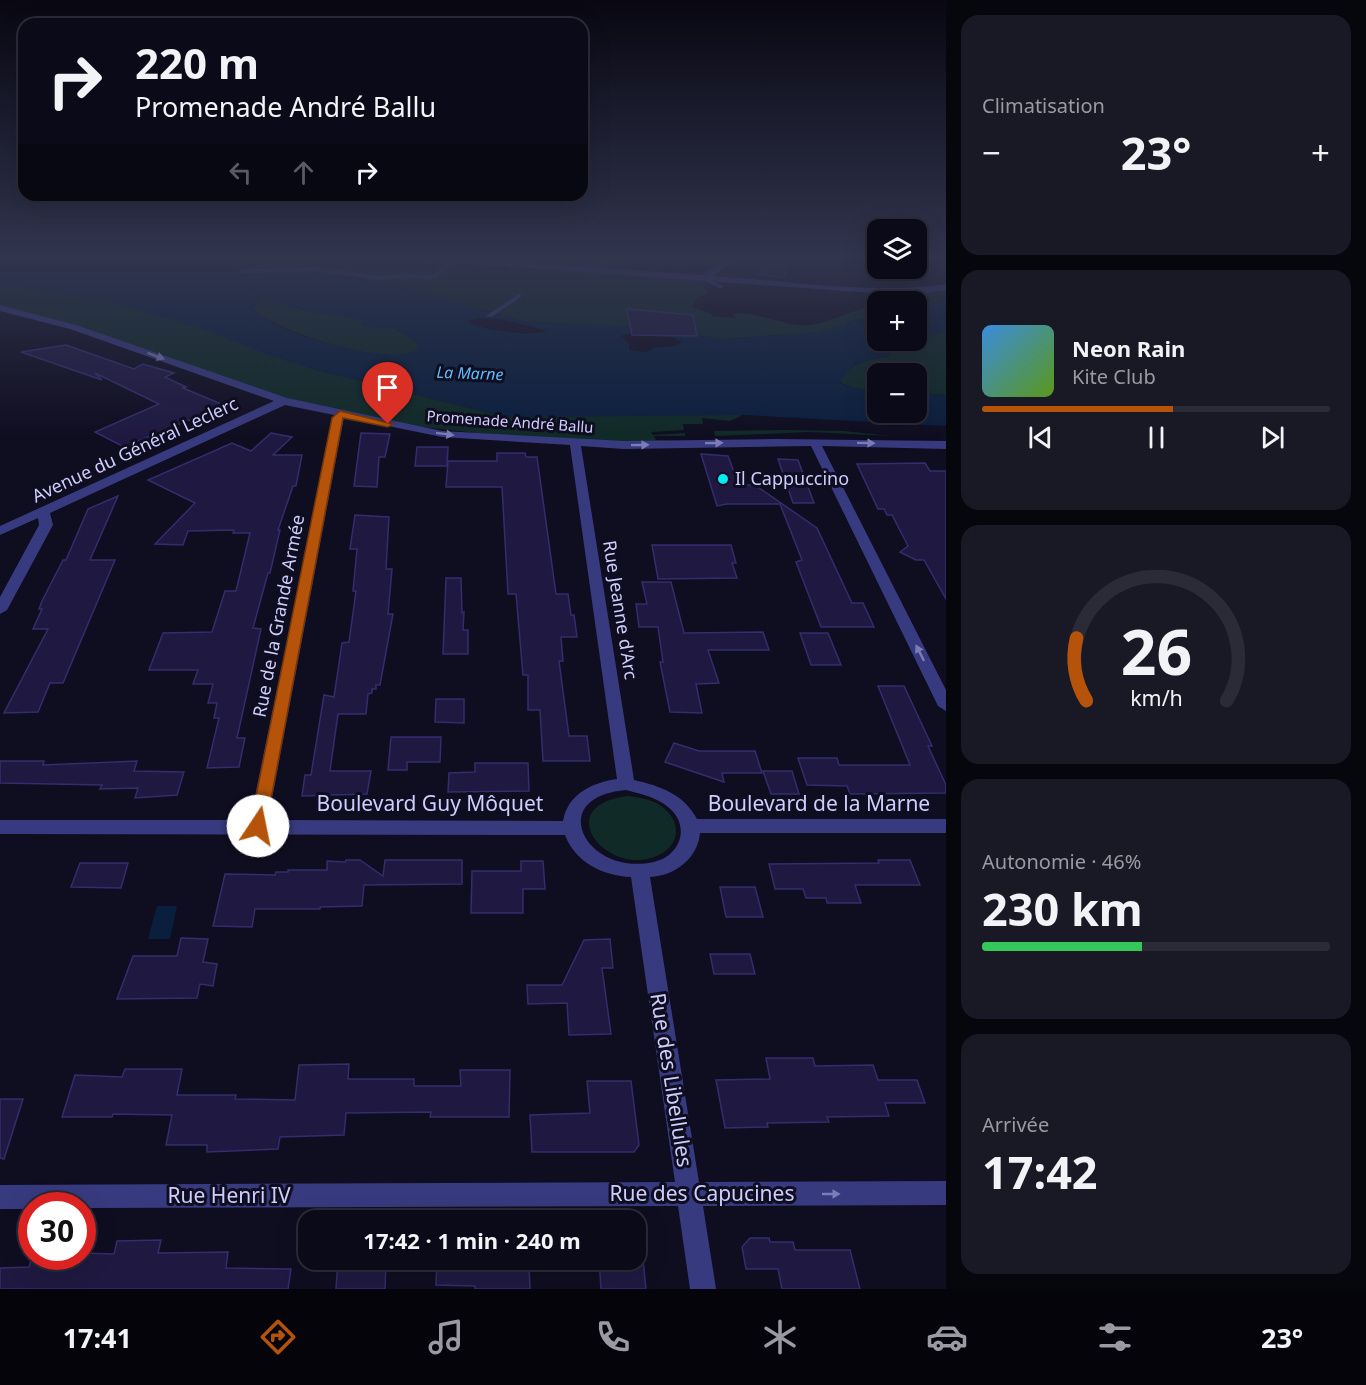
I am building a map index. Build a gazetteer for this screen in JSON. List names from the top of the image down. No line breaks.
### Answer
{"streets":{"street":["Promenade André Ballu","Avenue du Général Leclerc","Rue Jeanne d'Arc","Rue de la Grande Armée","Boulevard Guy Môquet","Boulevard de la Marne","Rue des Libellules","Rue des Capucines","Rue Henri IV"]},"crossings":[["Promenade André Ballu","Avenue du Général Leclerc"],["Promenade André Ballu","Rue Jeanne d'Arc"],["Promenade André Ballu","Rue de la Grande Armée"],["Rue Jeanne d'Arc","Boulevard Guy Môquet"],["Rue Jeanne d'Arc","Boulevard de la Marne"],["Rue Jeanne d'Arc","Rue des Libellules"],["Rue de la Grande Armée","Boulevard Guy Môquet"],["Boulevard Guy Môquet","Boulevard de la Marne"],["Boulevard Guy Môquet","Rue des Libellules"],["Boulevard de la Marne","Rue des Libellules"],["Rue des Libellules","Rue des Capucines"],["Rue des Capucines","Rue Henri IV"]],"one_way":["Promenade André Ballu","Rue des Capucines"],"water":["La Marne"],"places":["Il Cappuccino"],"page":{"tile":["Climatisation",["Autonomie · 46%","230 km"],["Arrivée","17:42"]],"turn":["220 m","Promenade André Ballu"],"heat":["−","23°","+"],"map_buttons":["+","−"],"song":["Neon Rain","Kite Club"],"limit":"30","trip":"17:42 · 1 min · 240 m","tabs":["17:41","23°"],"gauge":["26","km/h"]}}
